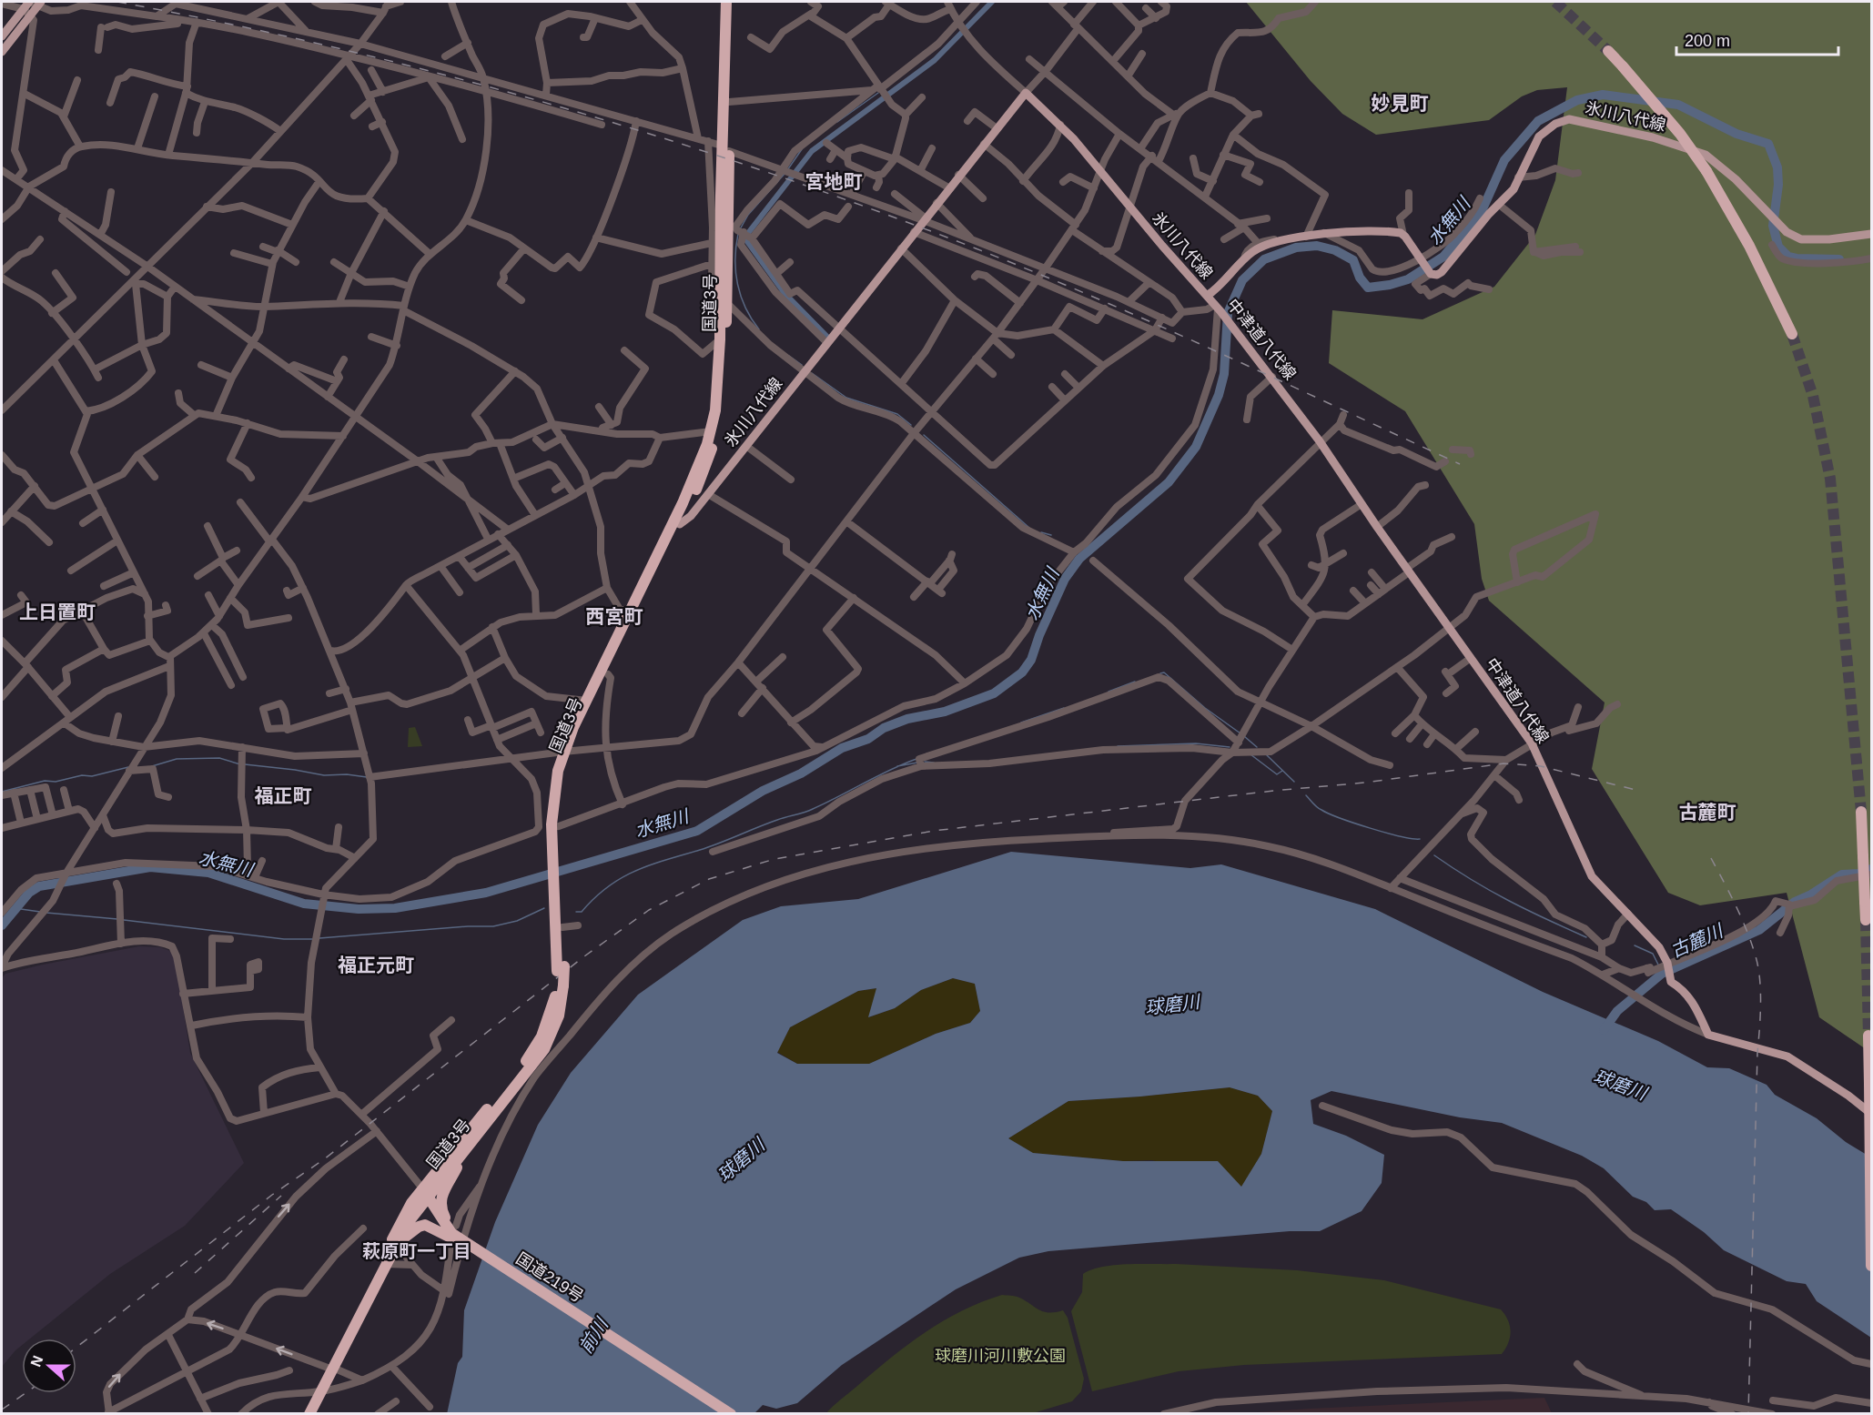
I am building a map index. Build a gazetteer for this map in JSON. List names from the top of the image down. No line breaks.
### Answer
{"streets":{"highway":["国道3号","国道219号"],"main road":["氷川八代線","中津道八代線"]},"crossings":[["氷川八代線","国道3号"],["氷川八代線","中津道八代線"],["国道3号","国道219号"]],"districts":["妙見町","宮地町","上日置町","西宮町","福正町","古麓町","福正元町","萩原町一丁目"],"water":["水無川","古麓川","球磨川","前川"],"parks":["球磨川河川敷公園"],"scale_bar":"200 m","north":"left"}
